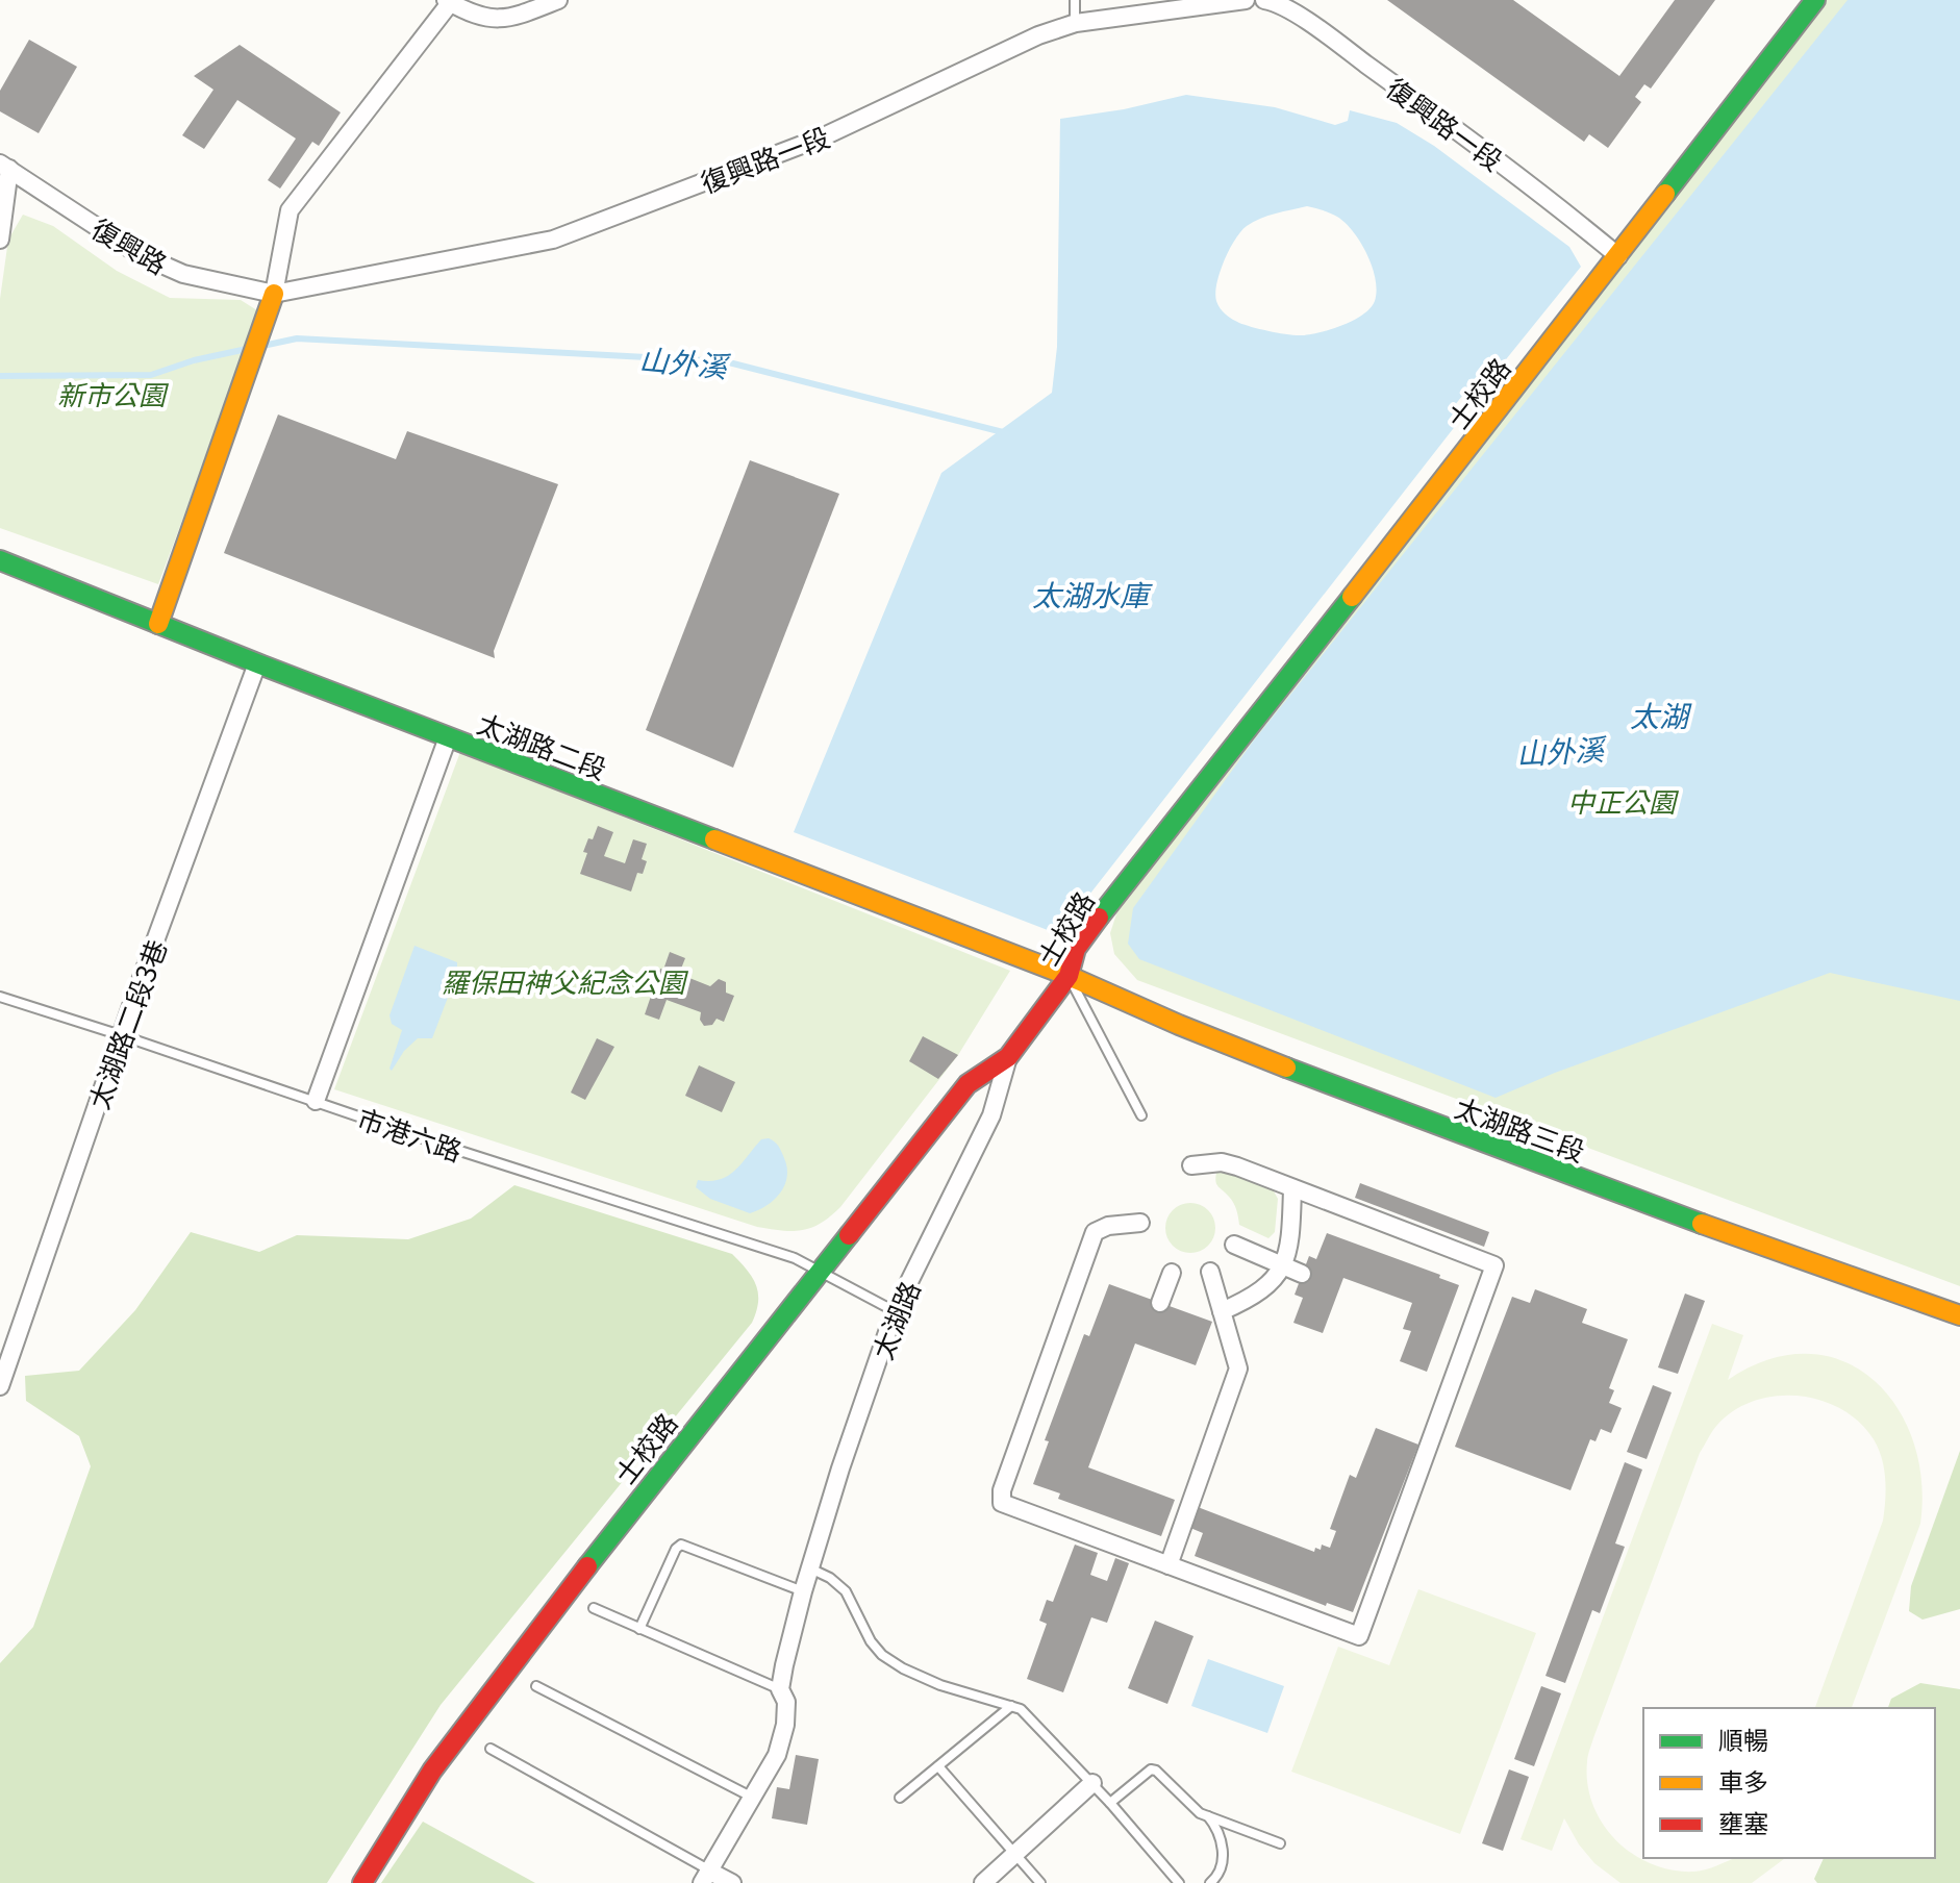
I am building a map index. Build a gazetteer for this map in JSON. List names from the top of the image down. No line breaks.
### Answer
{"streets":{"street":["復興路一段","復興路","士校路","太湖路二段","太湖路二段3巷","太湖路三段","太湖路"],"lane":["市港六路"]},"crossings":[["復興路一段","復興路"],["復興路一段","士校路"],["士校路","太湖路二段"],["士校路","太湖路三段"],["士校路","市港六路"],["士校路","太湖路"],["太湖路二段","太湖路二段3巷"],["太湖路二段","太湖路三段"],["太湖路二段3巷","市港六路"],["市港六路","太湖路"]],"water":["山外溪","太湖水庫","太湖"],"parks":["新市公園","中正公園","羅保田神父紀念公園"],"legend":["順暢","車多","壅塞"]}
